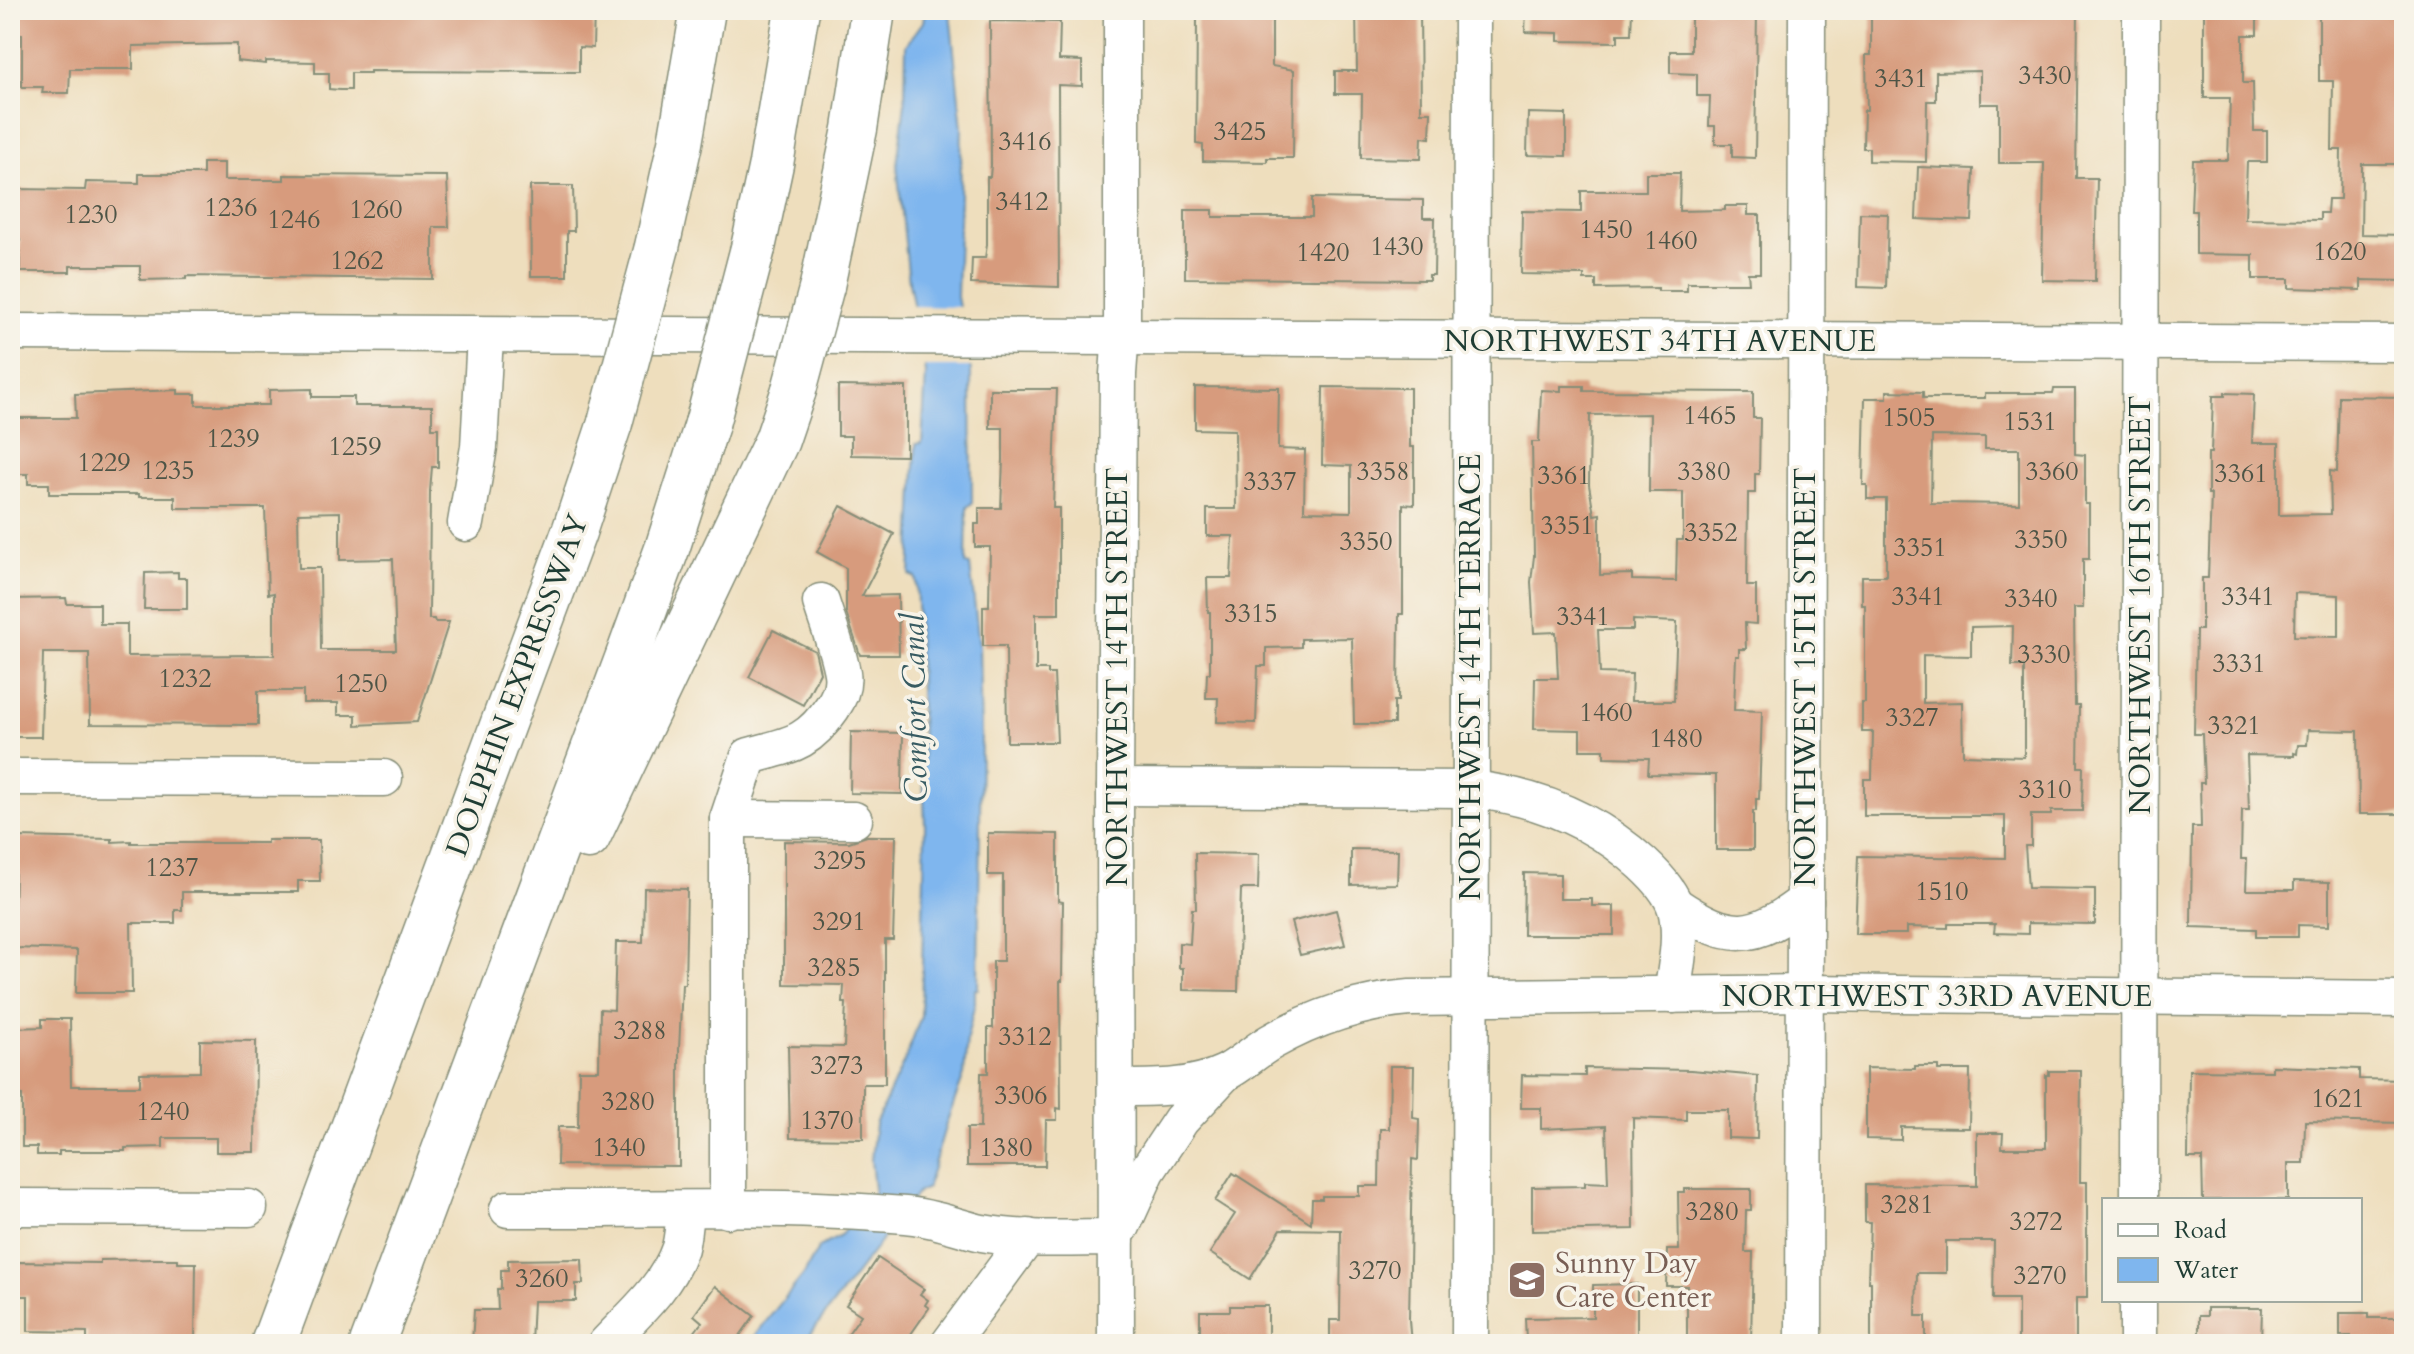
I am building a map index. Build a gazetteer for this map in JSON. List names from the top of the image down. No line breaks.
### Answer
{"streets":{"highway":["DOLPHIN EXPRESSWAY"],"street":["NORTHWEST 34TH AVENUE","NORTHWEST 16TH STREET","NORTHWEST 14TH STREET","NORTHWEST 14TH TERRACE","NORTHWEST 15TH STREET","NORTHWEST 33RD AVENUE"]},"crossings":[["NORTHWEST 34TH AVENUE","NORTHWEST 16TH STREET"],["NORTHWEST 34TH AVENUE","NORTHWEST 14TH STREET"],["NORTHWEST 34TH AVENUE","NORTHWEST 14TH TERRACE"],["NORTHWEST 34TH AVENUE","NORTHWEST 15TH STREET"],["NORTHWEST 16TH STREET","NORTHWEST 33RD AVENUE"],["NORTHWEST 14TH TERRACE","NORTHWEST 33RD AVENUE"],["NORTHWEST 15TH STREET","NORTHWEST 33RD AVENUE"]],"water":["Comfort Canal"],"places":{"school or university":["Sunny Day Care Center"]},"house_numbers":["3430","3431","3425","3416","3412","1236","1260","1230","1246","1450","1460","1430","1620","1420","1262","1465","1505","1531","1239","1259","1229","1235","3358","3380","3360","3361","3361","3337","3351","3352","3350","3350","3351","3341","3341","3340","3315","3341","3330","3331","1232","1250","1460","3327","3321","1480","3310","3295","1237","1510","3291","3285","3288","3312","3273","3306","1621","3280","1240","1370","1340","1380","3281","3280","3272","3270","3270","3260"],"legend":["Road","Water"]}
